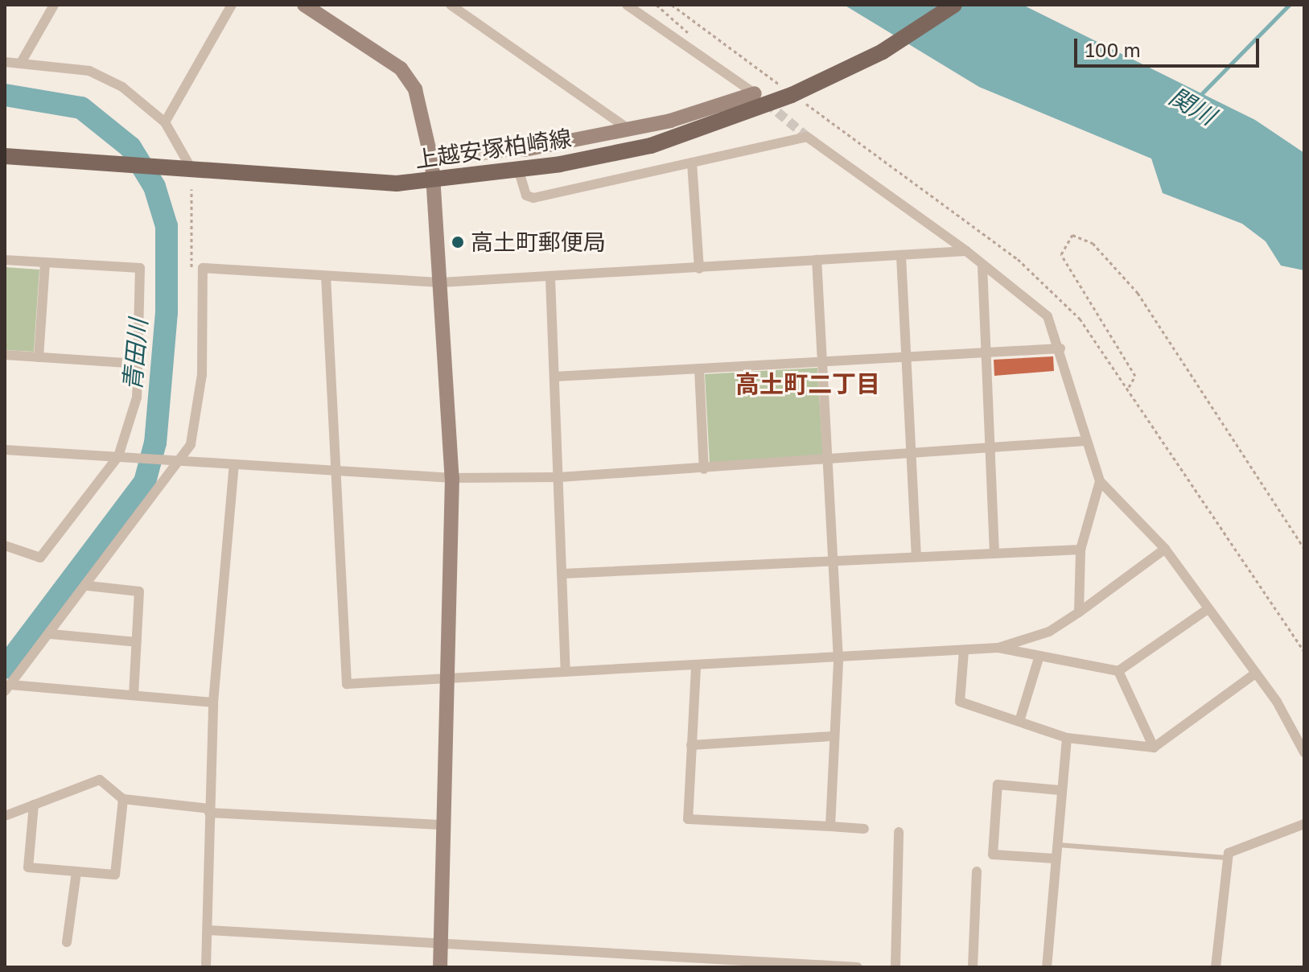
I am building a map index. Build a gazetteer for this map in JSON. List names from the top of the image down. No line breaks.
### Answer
{"streets":{"main road":["上越安塚柏崎線"]},"districts":["高土町二丁目"],"water":["関川","青田川"],"places":["高土町郵便局"],"scale_bar":"100 m"}
